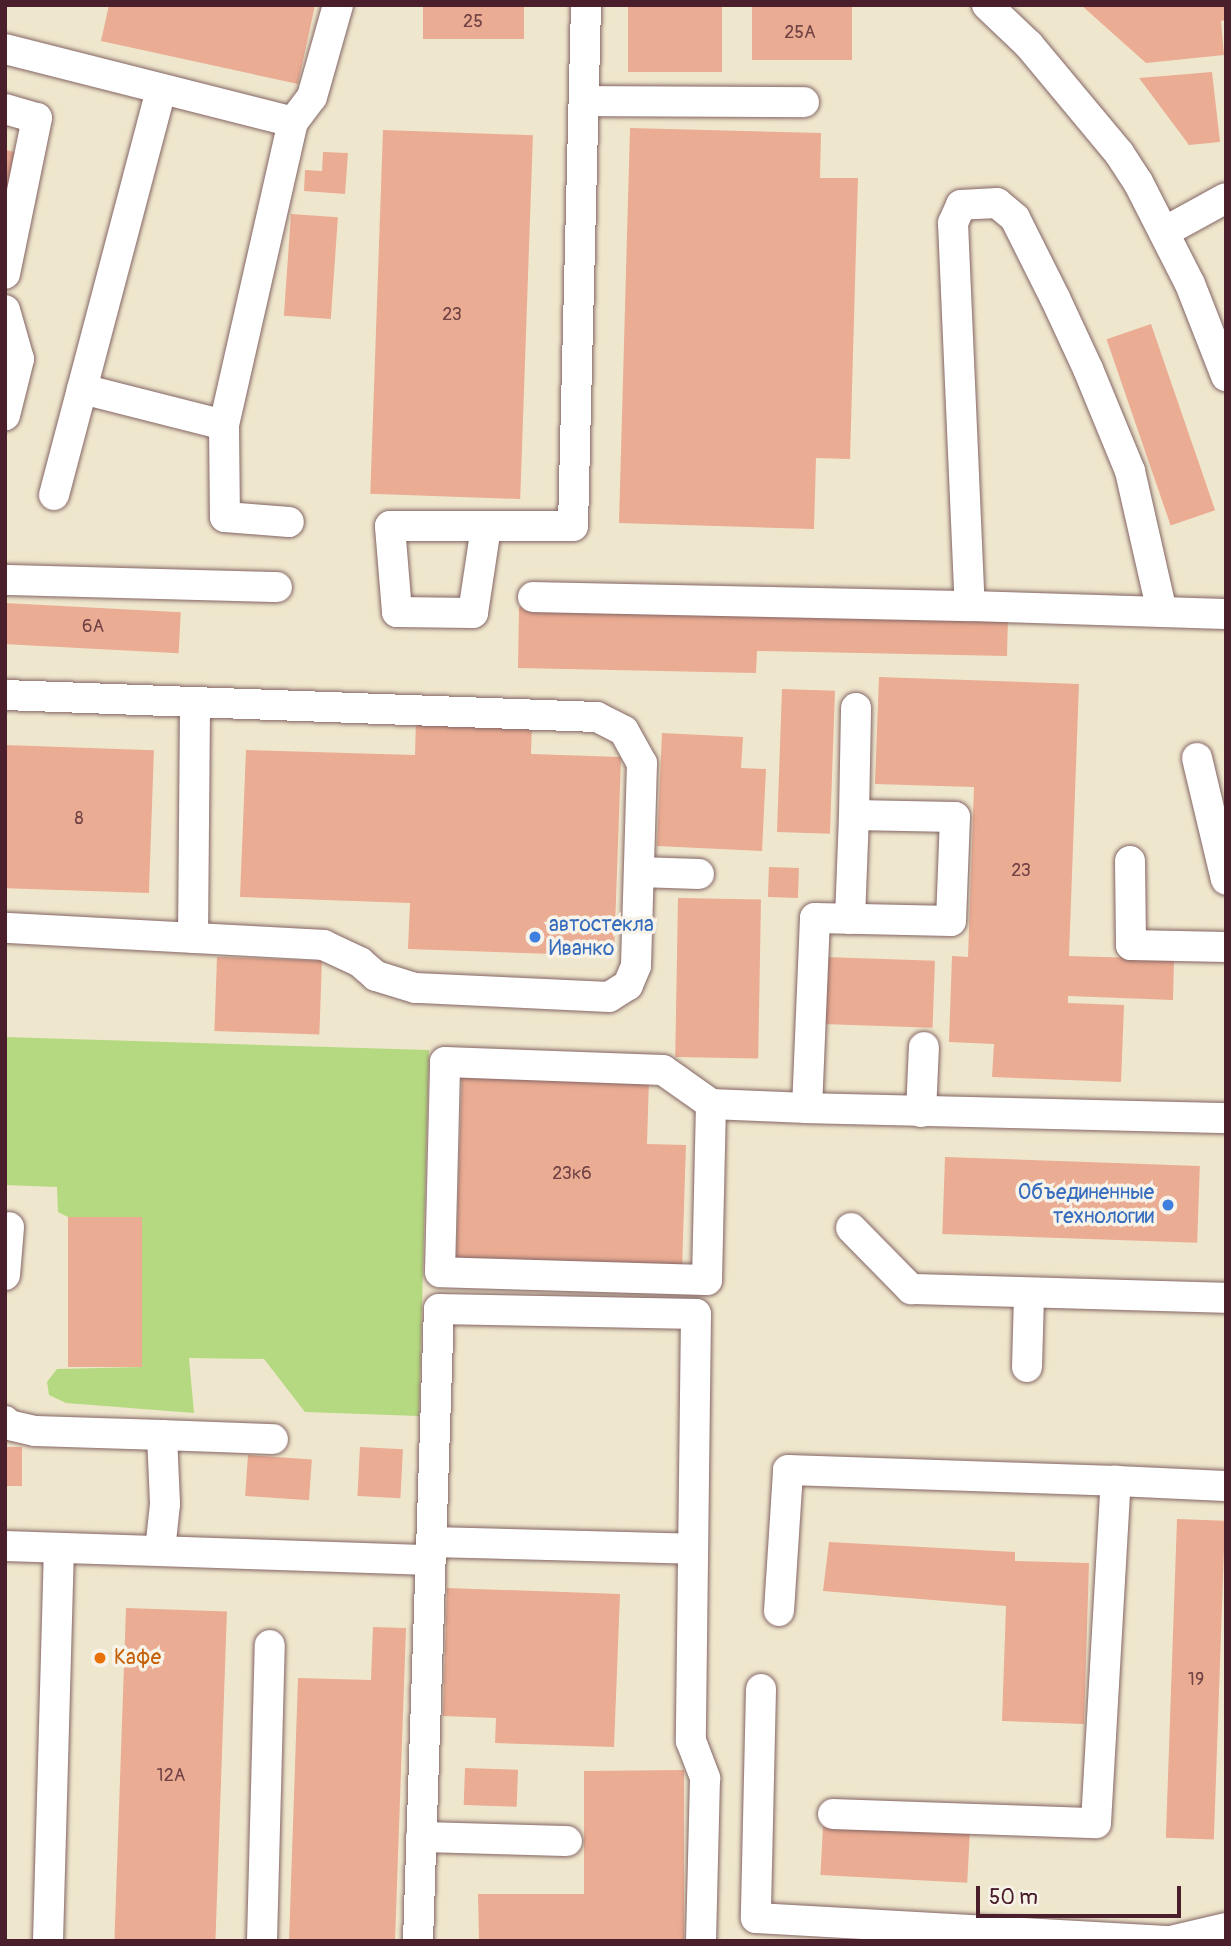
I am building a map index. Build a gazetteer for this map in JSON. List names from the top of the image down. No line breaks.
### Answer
{"places":["автостекла Иванко","Объединенные технологии","Кафе"],"house_numbers":["25","25А","23","6А","8","23","23к6","19","12А"],"scale_bar":"50 m"}
